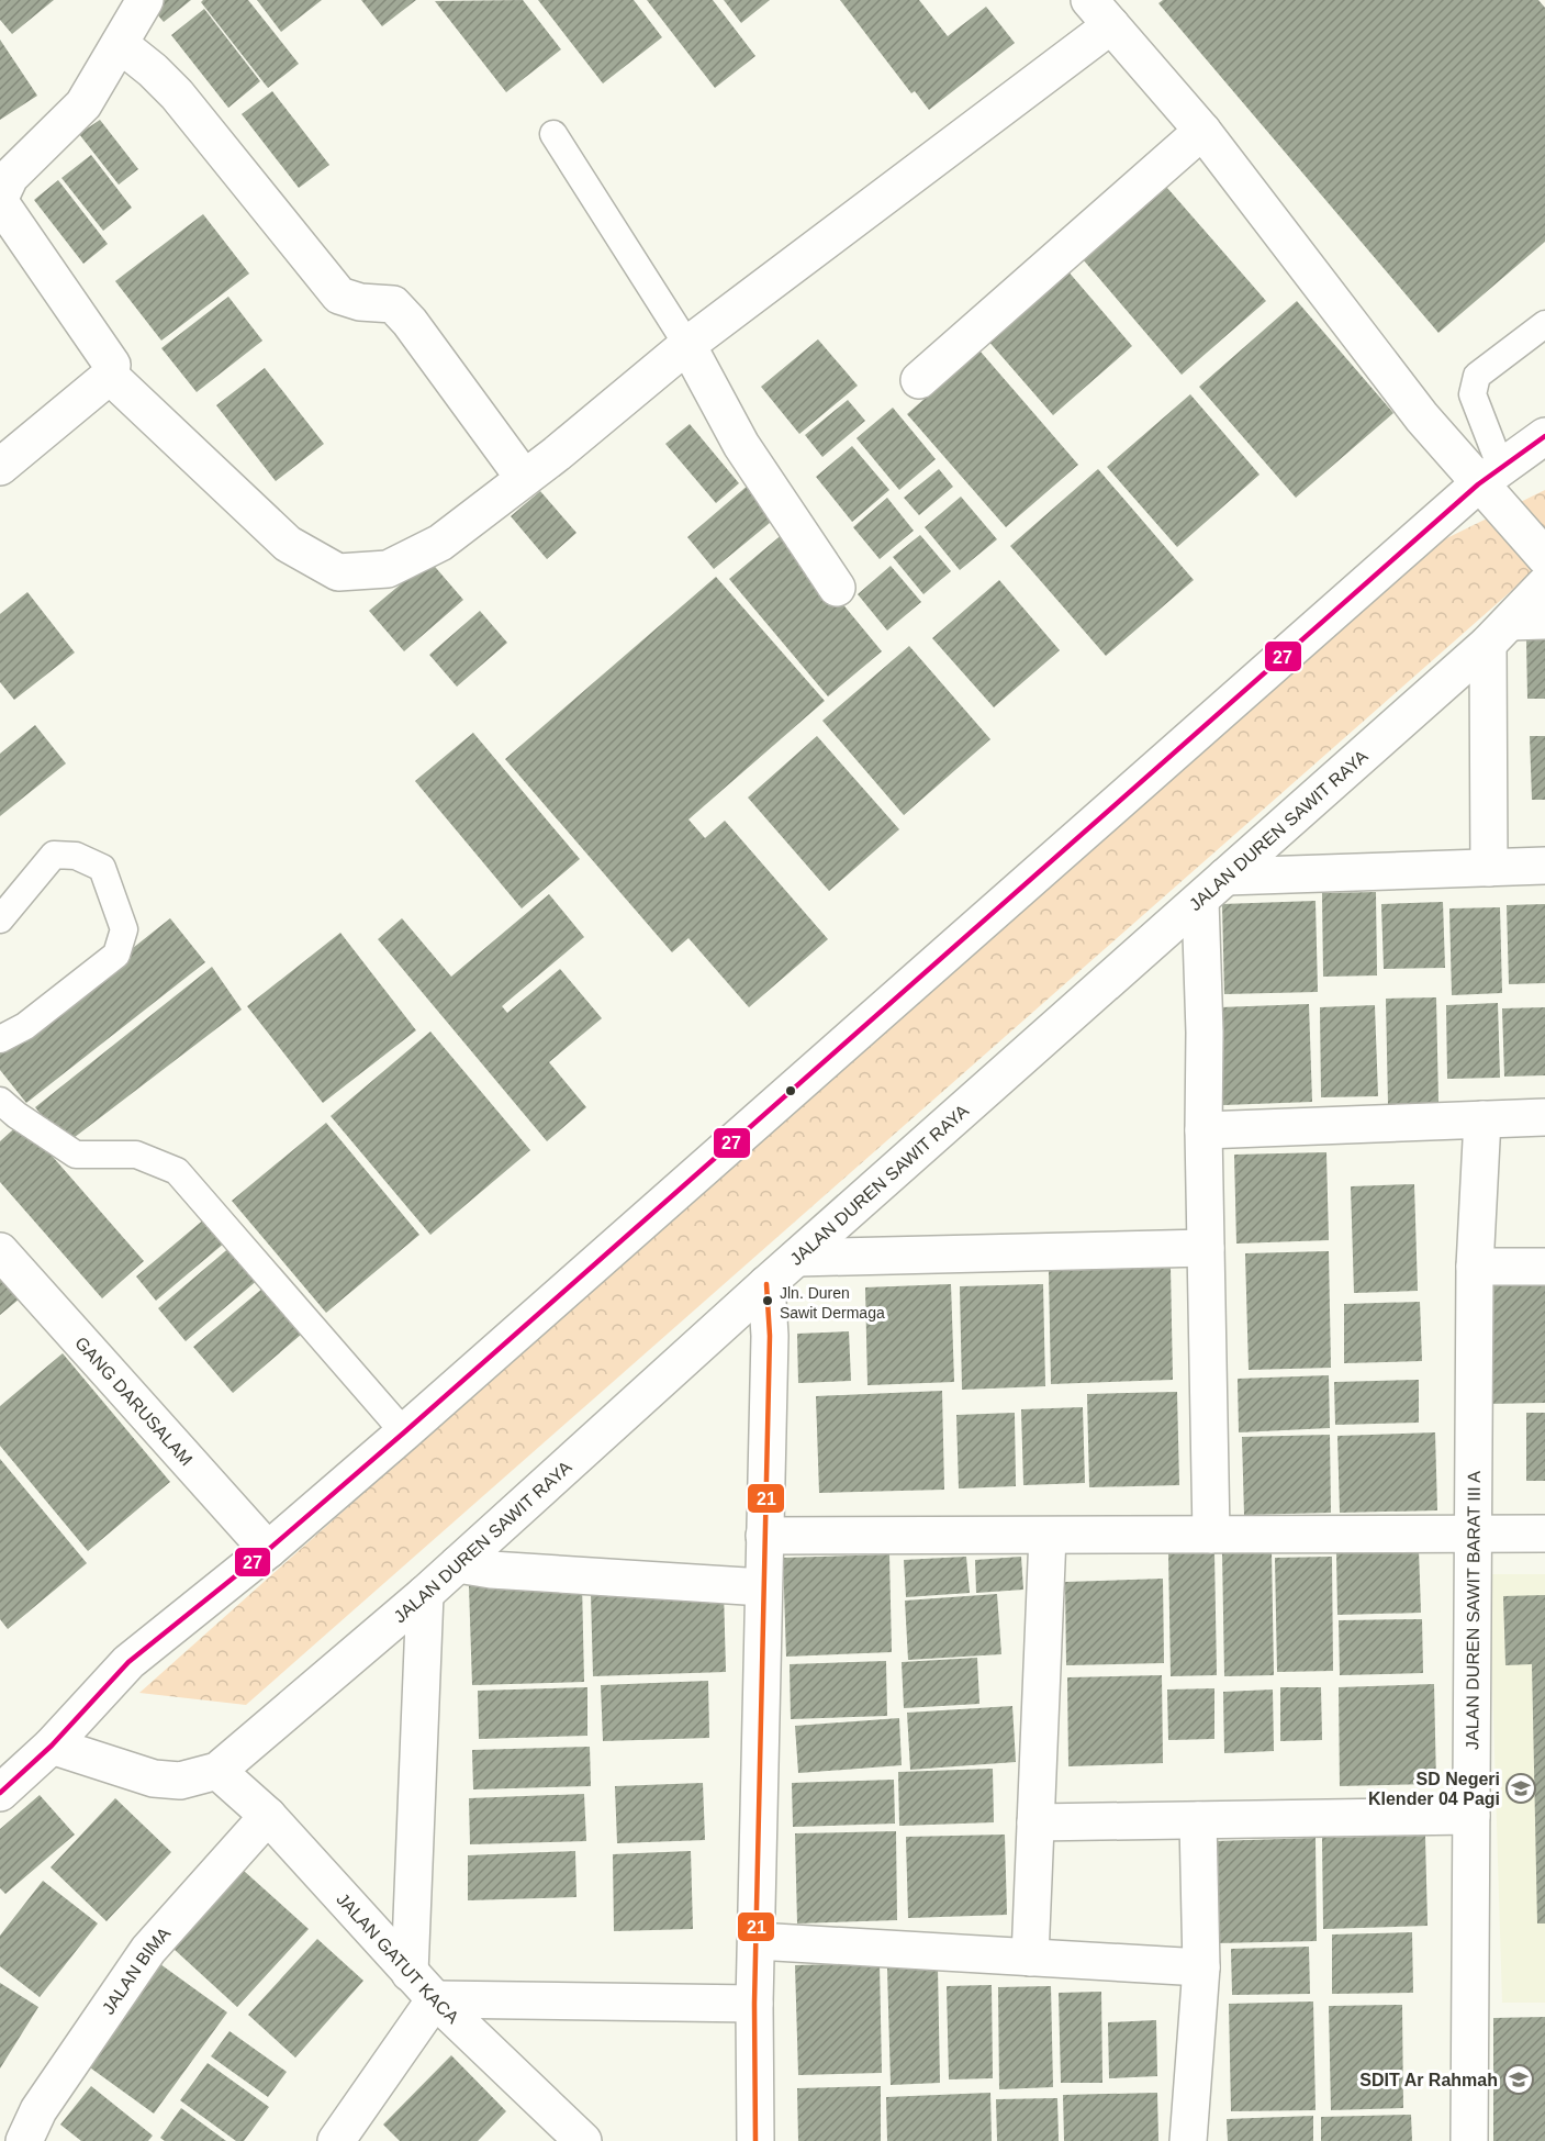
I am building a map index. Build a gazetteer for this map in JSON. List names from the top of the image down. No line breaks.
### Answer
{"streets":{"street":["JALAN DUREN SAWIT RAYA","GANG DARUSALAM","JALAN DUREN SAWIT BARAT III A","JALAN GATUT KACA","JALAN BIMA"]},"crossings":[["JALAN DUREN SAWIT RAYA","JALAN GATUT KACA"],["JALAN GATUT KACA","JALAN BIMA"]],"places":{"other":["Jln. Duren Sawit Dermaga"],"school or university":["SD Negeri Klender 04 Pagi","SDIT Ar Rahmah"]},"lines":["transit line 27","transit line 21"]}
